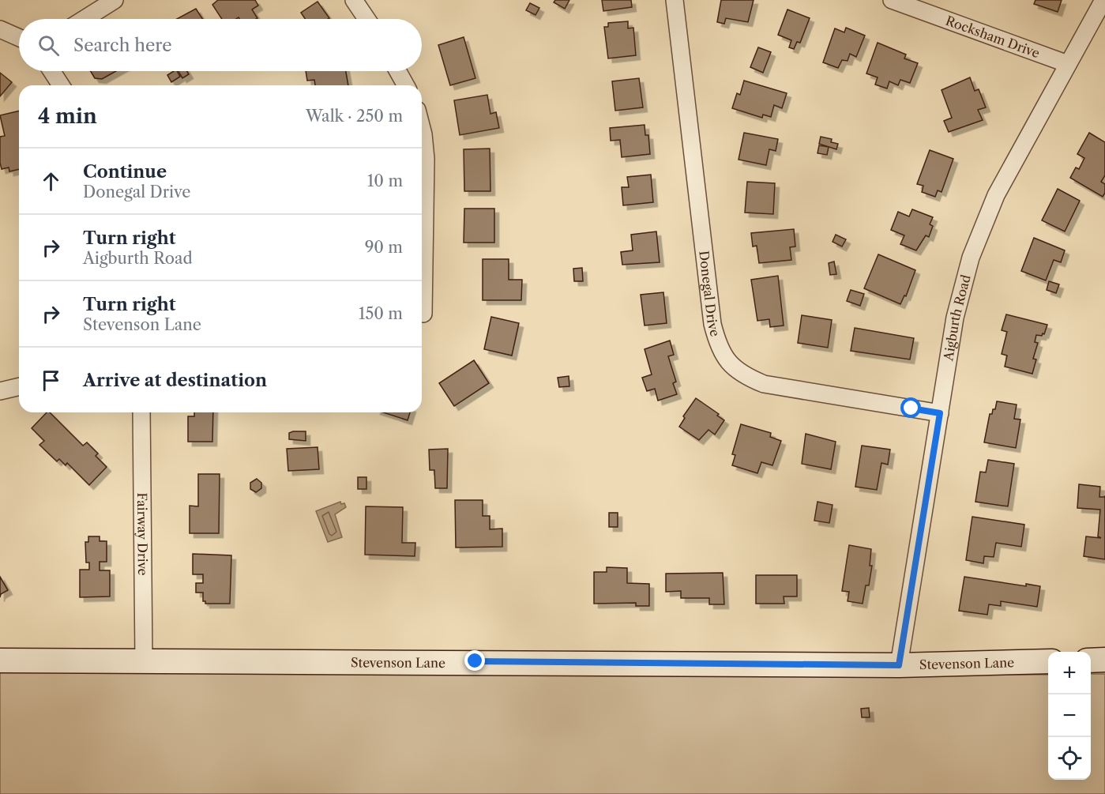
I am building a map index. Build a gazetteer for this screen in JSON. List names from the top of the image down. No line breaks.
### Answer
{"streets":{"street":["Rocksham Drive","Donegal Drive","Aigburth Road","Fairway Drive","Stevenson Lane"]},"crossings":[["Rocksham Drive","Aigburth Road"],["Donegal Drive","Aigburth Road"],["Aigburth Road","Stevenson Lane"],["Fairway Drive","Stevenson Lane"]],"page":{"search":"Search here","heading":["4 min","Walk · 250 m"],"list":[["Continue","Donegal Drive","10 m"],["Turn right","Aigburth Road","90 m"],["Turn right","Stevenson Lane","150 m"],"Arrive at destination"],"map_buttons":["+","−"]}}
